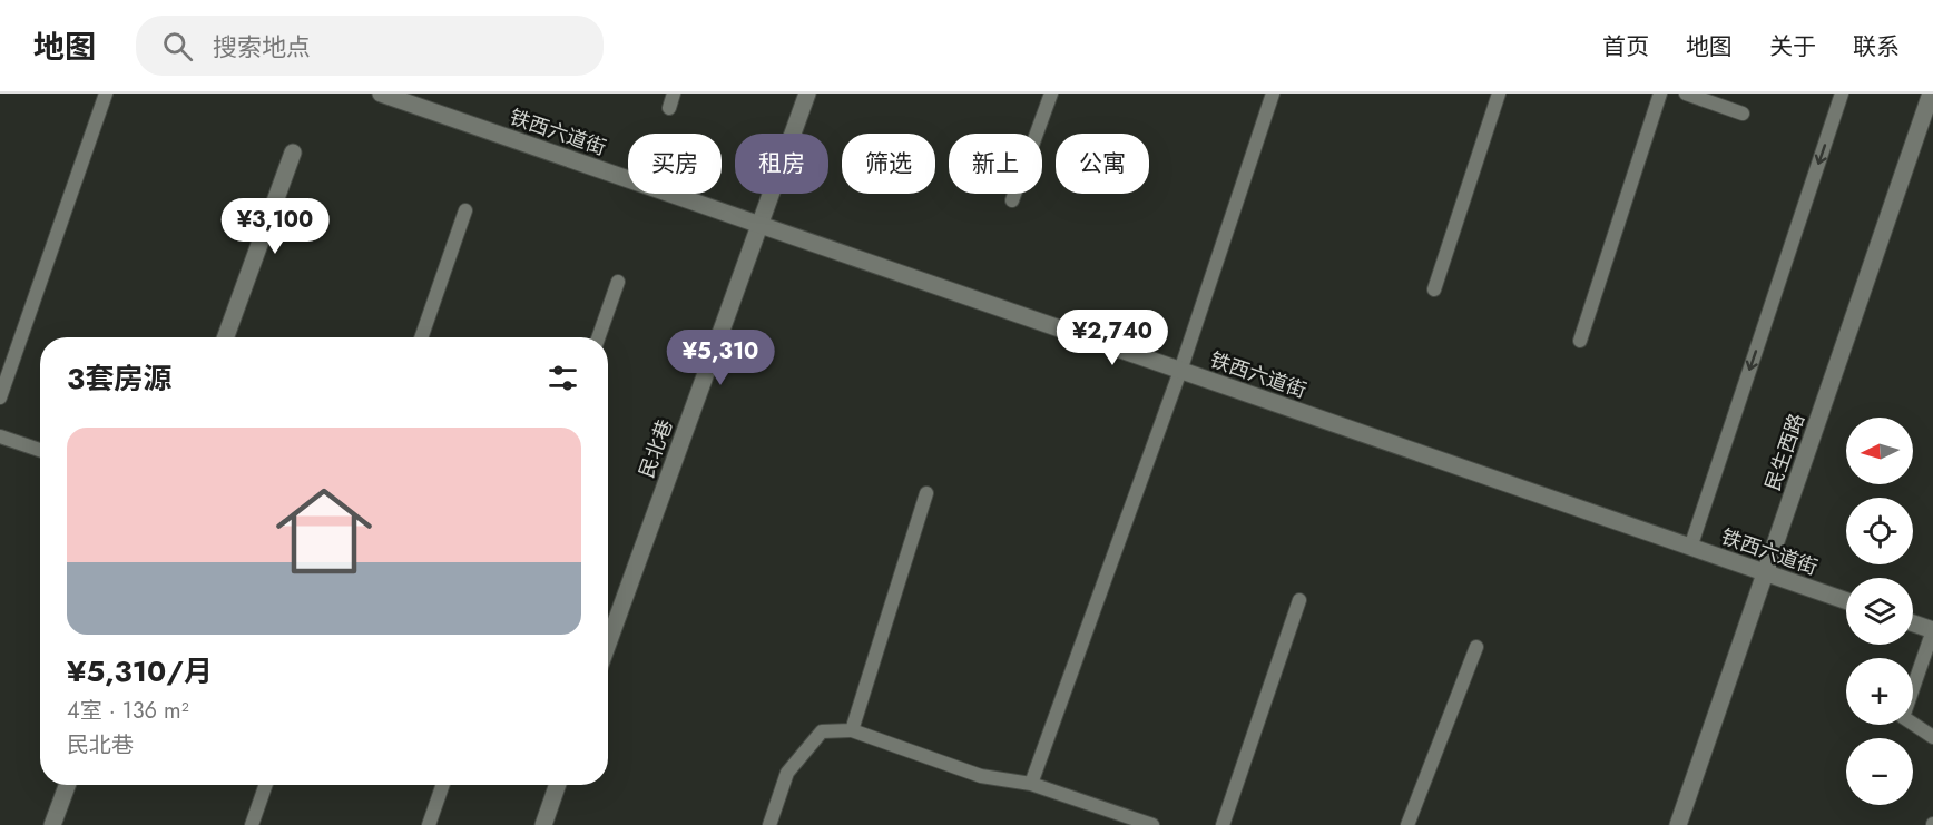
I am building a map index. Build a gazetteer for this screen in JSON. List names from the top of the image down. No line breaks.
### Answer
{"streets":{"main road":["铁西六道街","民北巷","民生西路"]},"crossings":[["铁西六道街","民北巷"],["铁西六道街","民生西路"]],"north":"left","page":{"header":"地图","search":"搜索地点","nav":["首页","地图","关于","联系"],"chip":["买房","租房","筛选","新上","公寓"],"price":["¥3,100","¥2,740","¥5,310"],"heading":"3套房源","map_buttons":["+","−"],"list":[{"name":"¥5,310/月","note":"4室 · 136 m² · 民北巷"}]}}
